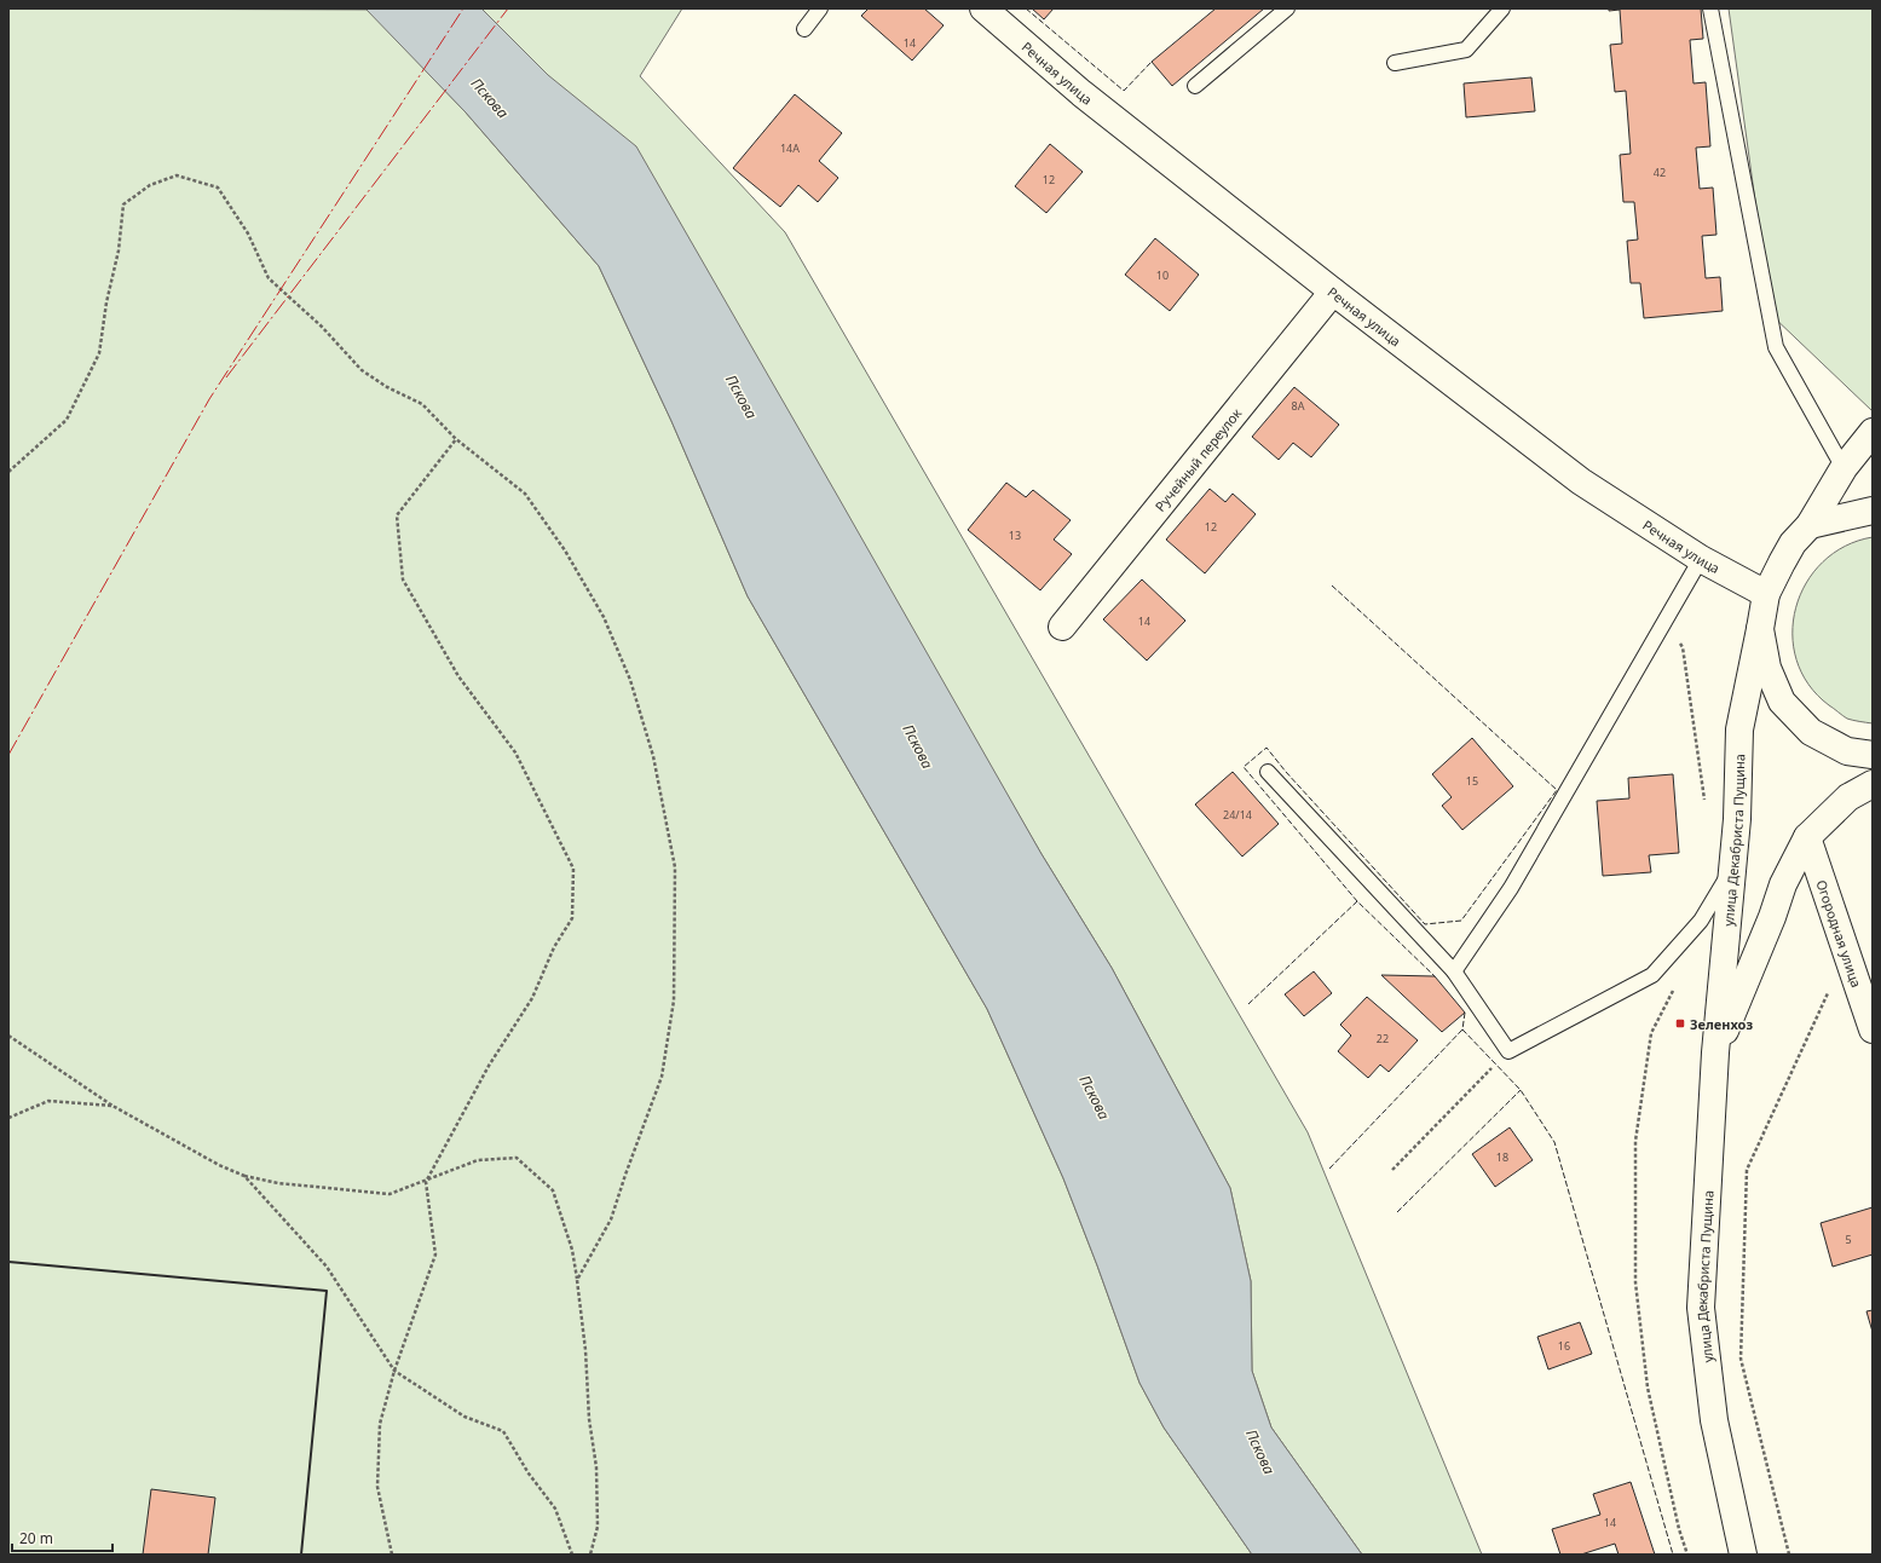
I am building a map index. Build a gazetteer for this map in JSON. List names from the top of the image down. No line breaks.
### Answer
{"streets":{"main road":["Речная улица","Ручейный переулок","улица Декабриста Пущина","Огородная улица"]},"crossings":[["Речная улица","Ручейный переулок"],["Речная улица","улица Декабриста Пущина"],["улица Декабриста Пущина","Огородная улица"]],"water":["Пскова"],"places":{"transit":["Зеленхоз"]},"house_numbers":["14","14А","42","12","10","8А","12","13","14","15","24/14","22","18","5","16","14"],"scale_bar":"20 m"}
